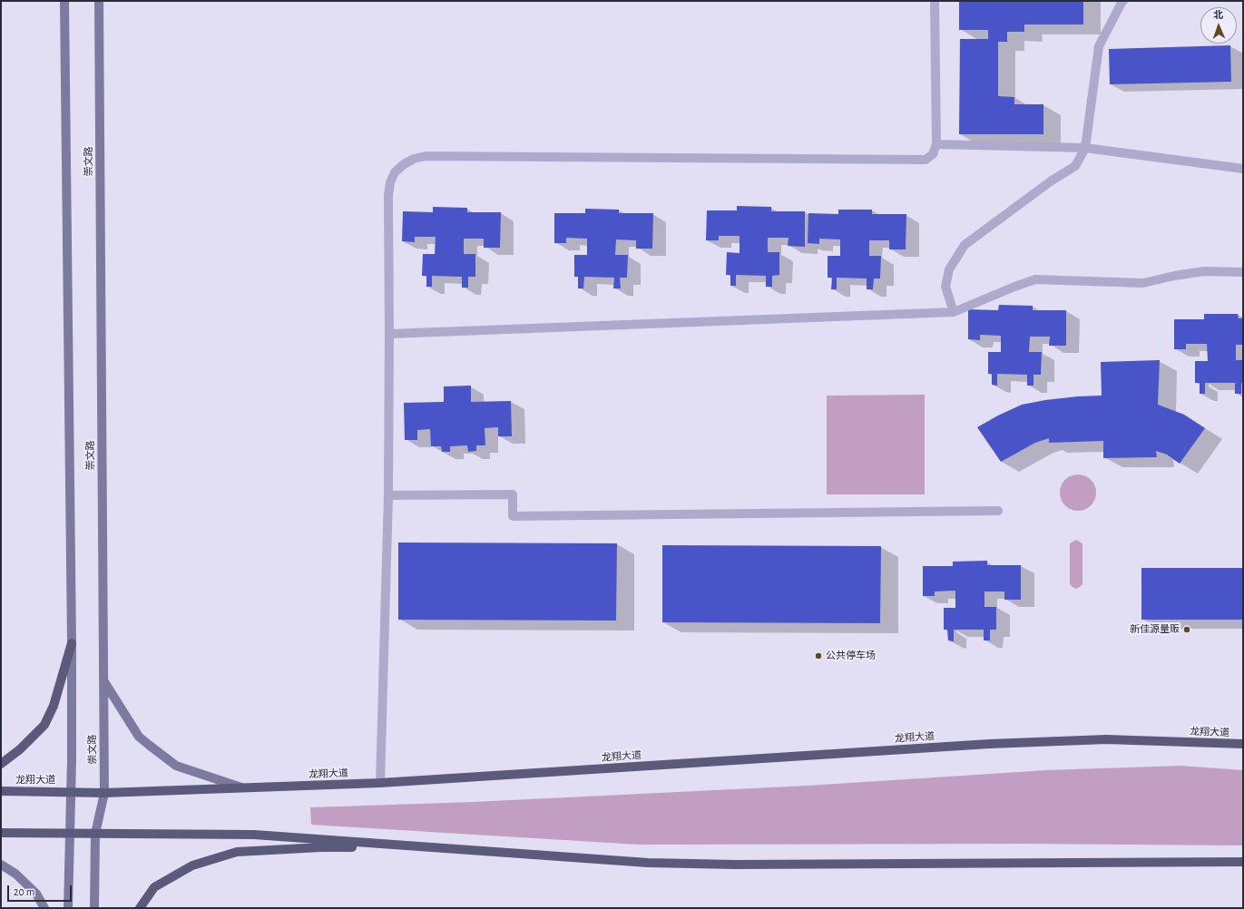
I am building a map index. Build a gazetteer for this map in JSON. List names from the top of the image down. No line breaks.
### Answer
{"streets":{"main road":["崇文路","龙翔大道"]},"crossings":[["崇文路","龙翔大道"]],"places":["新佳源量贩","公共停车场"],"scale_bar":"20 m","north":"top"}
